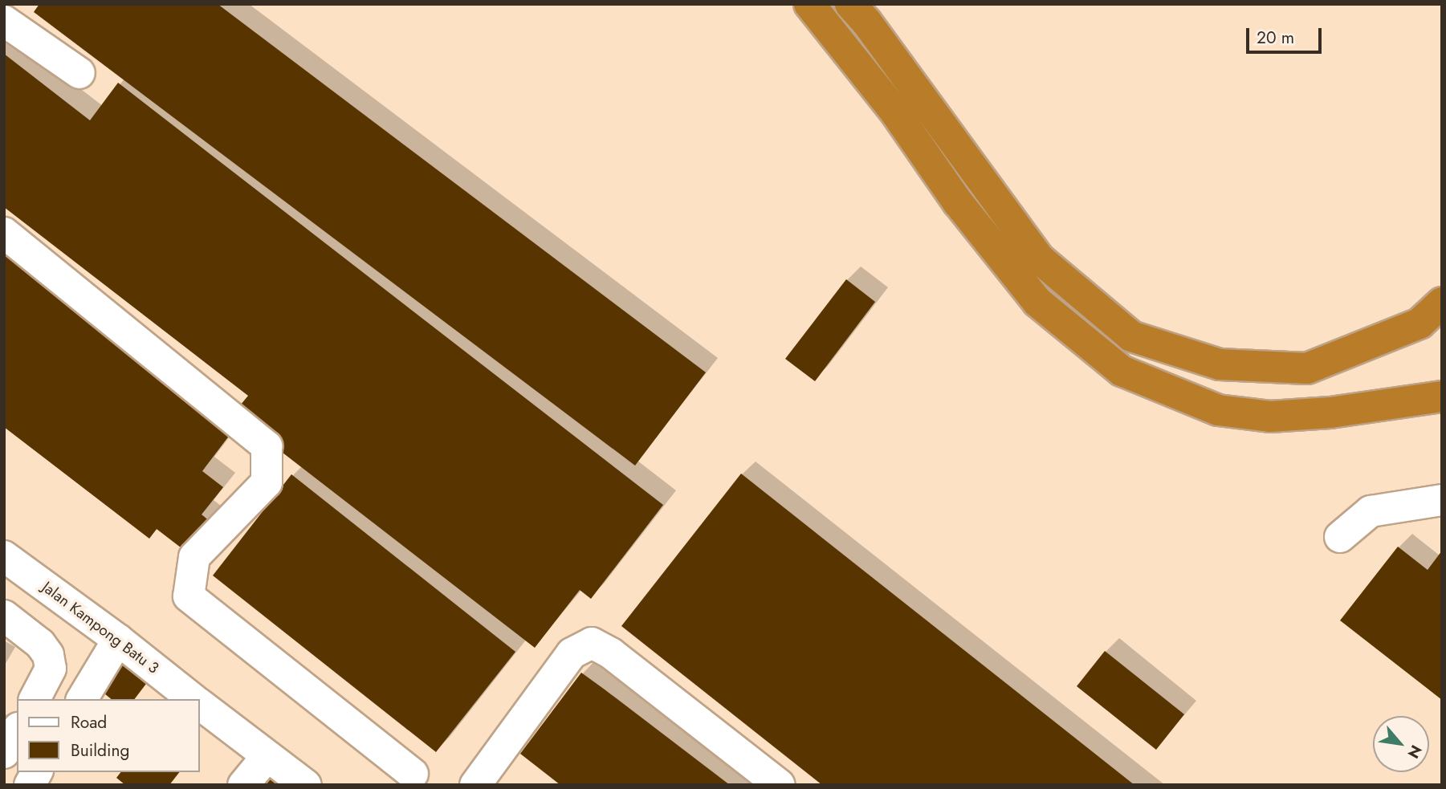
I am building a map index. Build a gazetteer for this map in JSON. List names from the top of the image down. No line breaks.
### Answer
{"streets":{"street":["Jalan Kampong Batu 3"]},"legend":["Road","Building"],"scale_bar":"20 m","north":"bottom right"}
